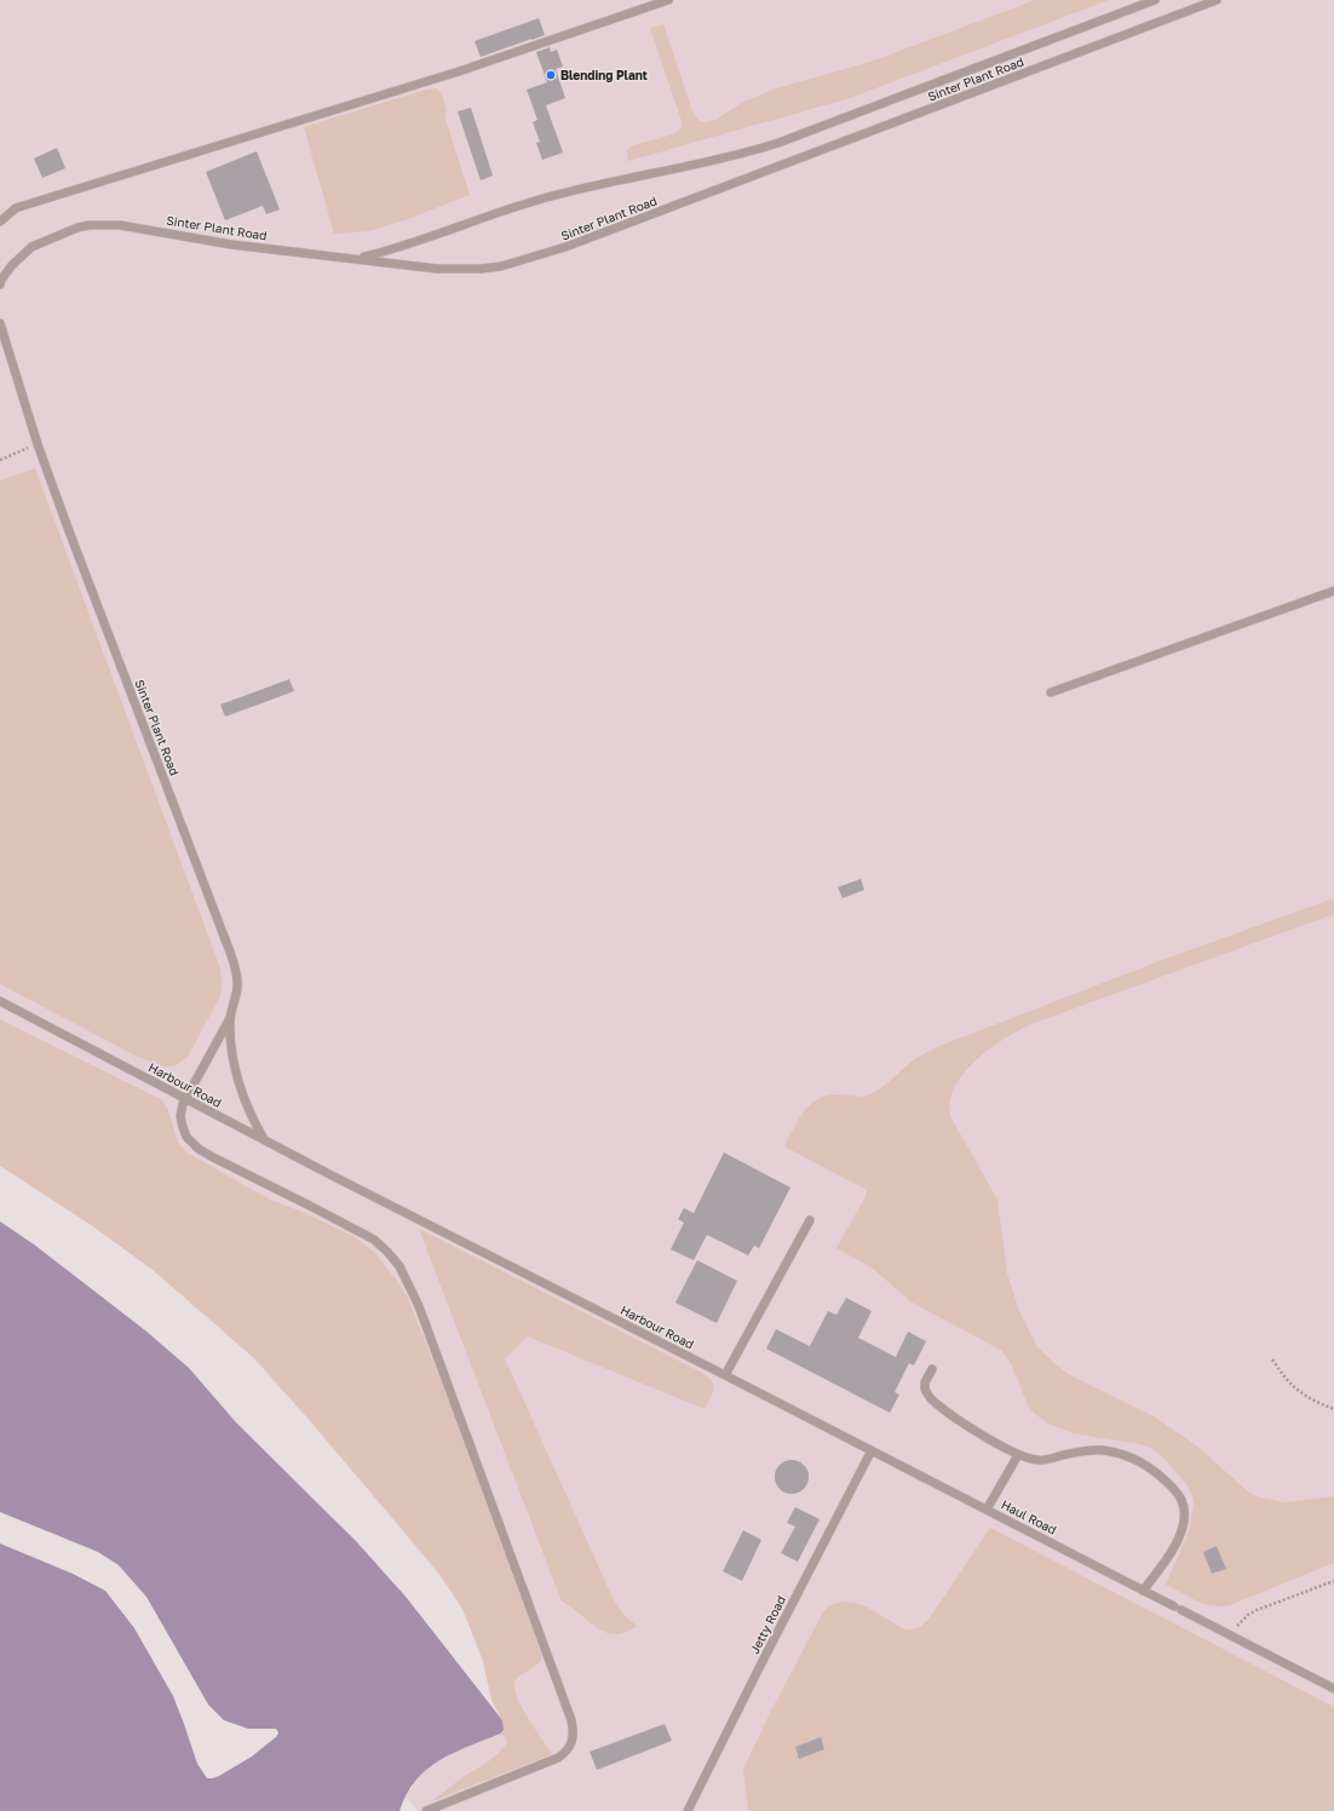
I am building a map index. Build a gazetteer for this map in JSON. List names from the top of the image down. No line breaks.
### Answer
{"streets":{"lane":["Sinter Plant Road","Harbour Road","Haul Road","Jetty Road"]},"crossings":[["Sinter Plant Road","Harbour Road"],["Harbour Road","Haul Road"],["Harbour Road","Jetty Road"],["Haul Road","Jetty Road"]],"places":["Blending Plant"]}
